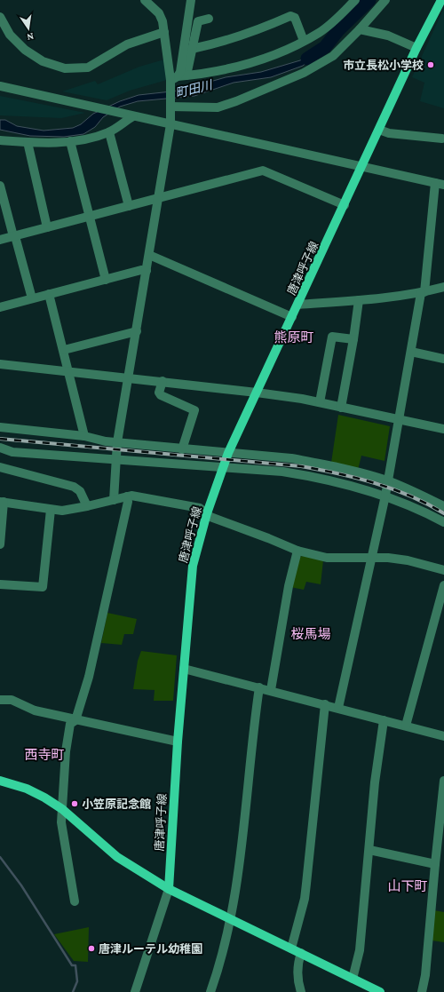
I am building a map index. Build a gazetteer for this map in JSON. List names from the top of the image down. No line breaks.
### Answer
{"streets":{"main road":["唐津呼子線"]},"districts":["熊原町","桜馬場","西寺町","山下町"],"water":["町田川"],"places":["市立長松小学校","小笠原記念館","唐津ルーテル幼稚園"],"north":"bottom"}
